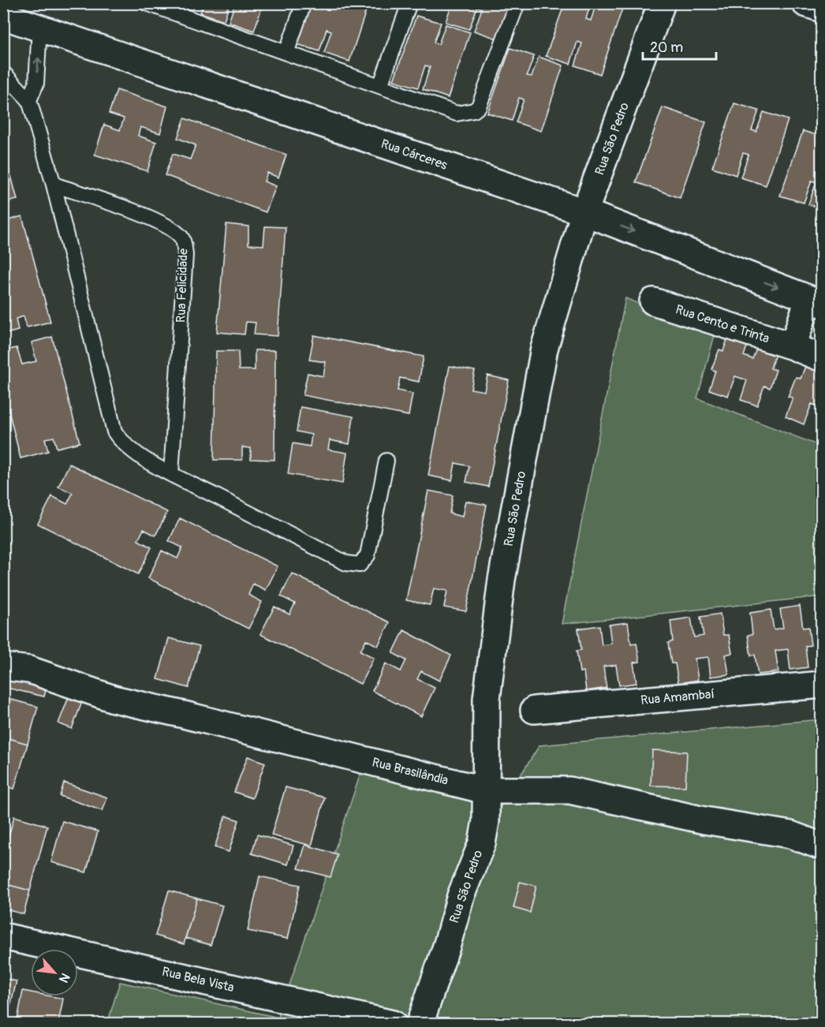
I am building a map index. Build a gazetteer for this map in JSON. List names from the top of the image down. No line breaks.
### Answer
{"streets":{"street":["Rua São Pedro","Rua Cárceres","Rua Cento e Trinta","Rua Amambaí","Rua Brasilândia","Rua Bela Vista"],"lane":["Rua Felicidade"]},"crossings":[["Rua São Pedro","Rua Cárceres"],["Rua São Pedro","Rua Brasilândia"]],"scale_bar":"20 m","north":"bottom right"}
